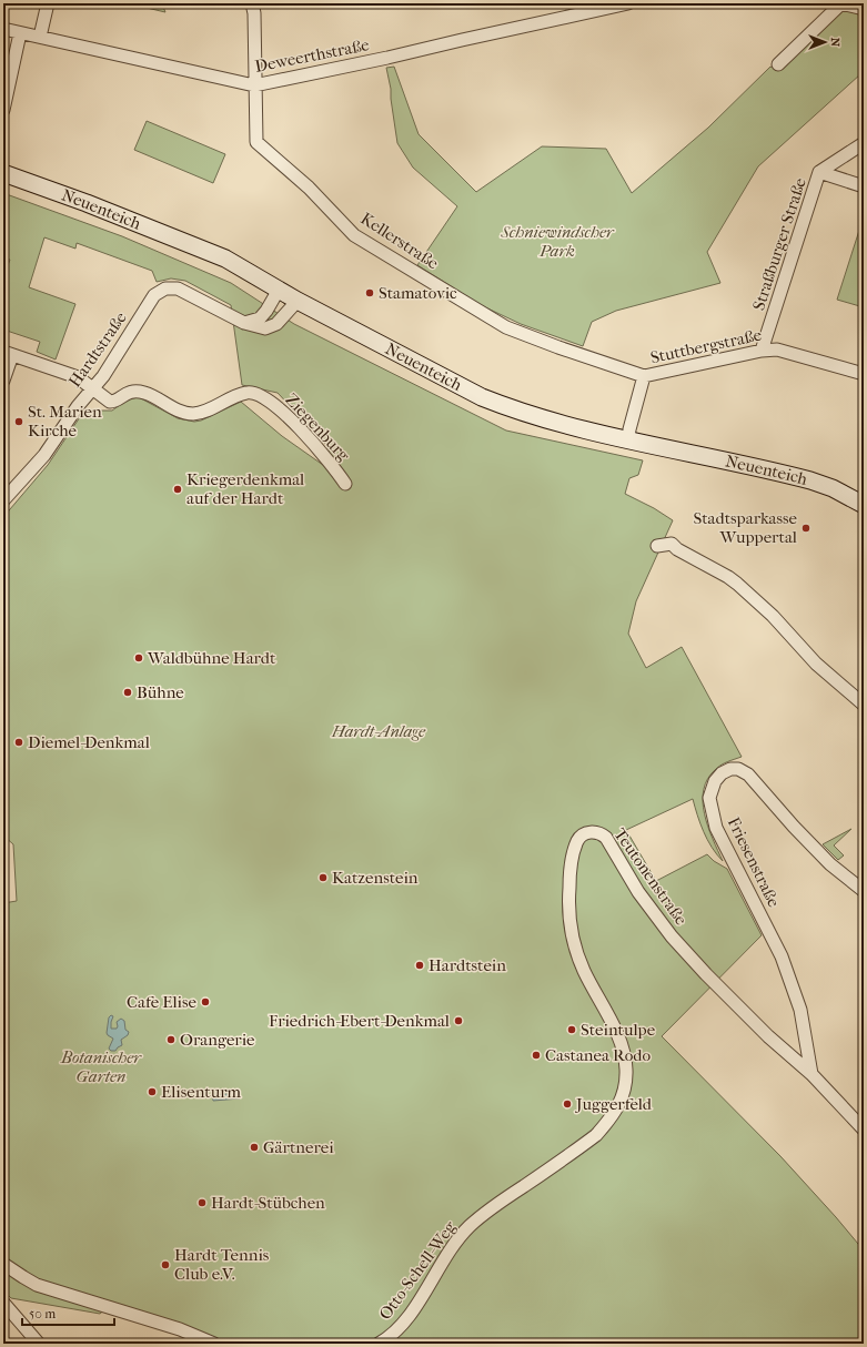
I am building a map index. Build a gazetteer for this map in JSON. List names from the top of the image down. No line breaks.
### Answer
{"streets":{"street":["Deweerthstraße","Neuenteich","Kellerstraße","Straßburger Straße","Stuttbergstraße","Hardtstraße","Ziegenburg","Friesenstraße","Teutonenstraße","Otto-Schell-Weg"]},"crossings":[["Deweerthstraße","Kellerstraße"],["Neuenteich","Stuttbergstraße"],["Neuenteich","Hardtstraße"],["Kellerstraße","Stuttbergstraße"],["Straßburger Straße","Stuttbergstraße"],["Hardtstraße","Ziegenburg"],["Friesenstraße","Teutonenstraße"],["Teutonenstraße","Otto-Schell-Weg"]],"parks":["Schniewindscher Park","Hardt-Anlage","Botanischer Garten"],"places":["Stamatovic","St. Marien Kirche","Kriegerdenkmal auf der Hardt","Stadtsparkasse Wuppertal","Waldbühne Hardt","Bühne","Diemel-Denkmal","Katzenstein","Hardtstein","Cafe Elise","Friedrich-Ebert-Denkmal","Steintulpe","Orangerie","Castanea Rodo","Elisenturm","Juggerfeld","Gärtnerei","Hardt-Stübchen","Hardt Tennis Club e.V."],"scale_bar":"50 m","north":"right"}
